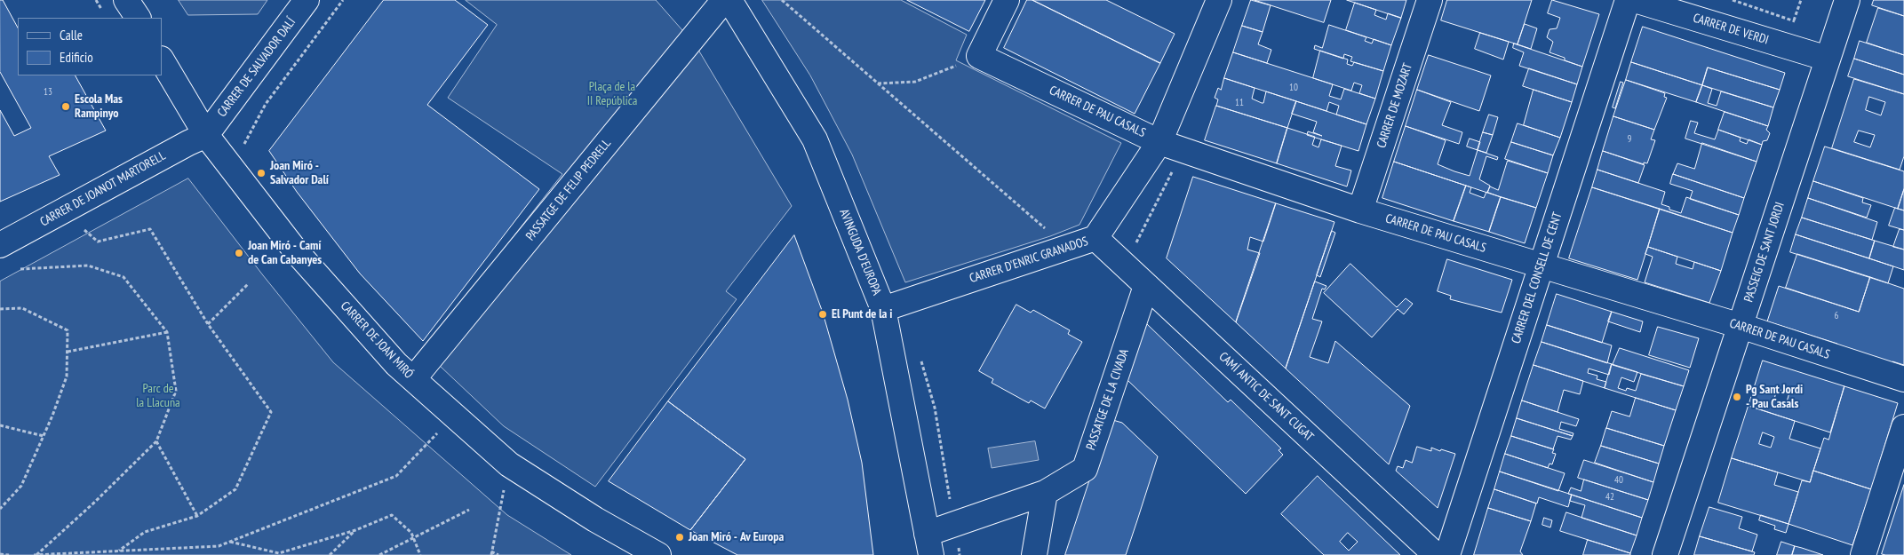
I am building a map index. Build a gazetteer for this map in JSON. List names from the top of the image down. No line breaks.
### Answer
{"streets":{"street":["CARRER DE VERDI","CARRER DE SALVADOR DALÍ","CARRER DE MOZART","CARRER DE PAU CASALS","CARRER DE JOANOT MARTORELL","PASSATGE DE FELIP PEDRELL","AVINGUDA D'EUROPA","PASSEIG DE SANT JORDI","CARRER D'ENRIC GRANADOS","CARRER DEL CONSELL DE CENT","CARRER DE JOAN MIRÓ","CAMÍ ANTIC DE SANT CUGAT","PASSATGE DE LA CIVADA"]},"crossings":[["CARRER DE VERDI","PASSEIG DE SANT JORDI"],["CARRER DE SALVADOR DALÍ","CARRER DE JOANOT MARTORELL"],["CARRER DE SALVADOR DALÍ","CARRER DE JOAN MIRÓ"],["CARRER DE MOZART","CARRER DE PAU CASALS"],["CARRER DE PAU CASALS","PASSEIG DE SANT JORDI"],["CARRER DE PAU CASALS","CARRER D'ENRIC GRANADOS"],["CARRER DE PAU CASALS","CARRER DEL CONSELL DE CENT"],["CARRER DE JOANOT MARTORELL","CARRER DE JOAN MIRÓ"],["PASSATGE DE FELIP PEDRELL","CARRER DE JOAN MIRÓ"],["AVINGUDA D'EUROPA","CARRER D'ENRIC GRANADOS"],["AVINGUDA D'EUROPA","PASSATGE DE LA CIVADA"],["CARRER D'ENRIC GRANADOS","CAMÍ ANTIC DE SANT CUGAT"],["CAMÍ ANTIC DE SANT CUGAT","PASSATGE DE LA CIVADA"]],"parks":["Plaça de la II República","Parc de la Llacuna"],"places":["Escola Mas Rampinyo","Joan Miró - Salvador Dalí","Joan Miró - Camí de Can Cabanyes","El Punt de la i","Pg Sant Jordi - Pau Casals","Joan Miró - Av Europa"],"house_numbers":["10","13","11","9","6","40","42"],"legend":["Calle","Edificio"]}
